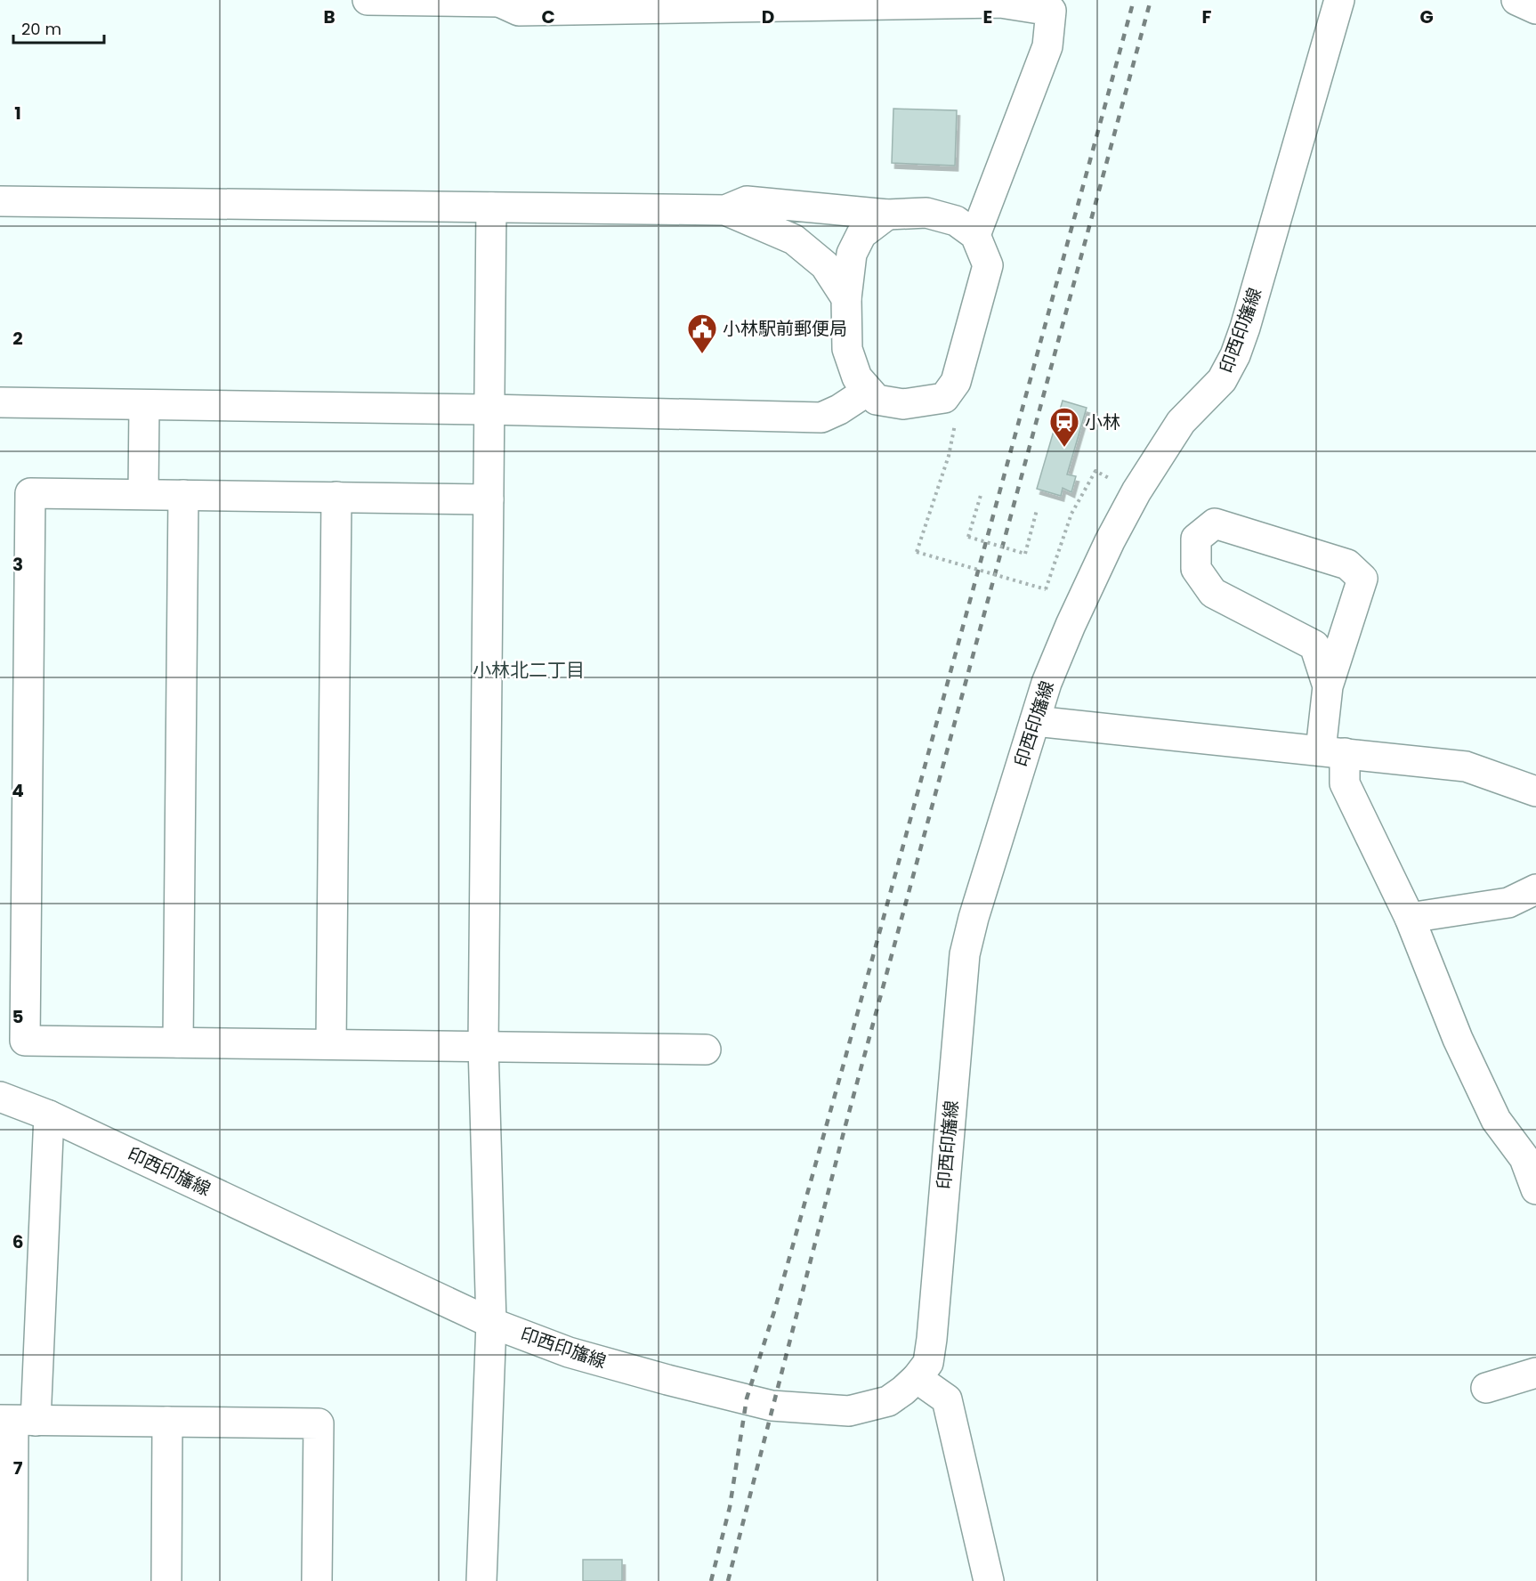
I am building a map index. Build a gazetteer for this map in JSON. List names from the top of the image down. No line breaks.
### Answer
{"streets":{"street":["印西印旛線"]},"districts":["小林北二丁目"],"places":{"public building":["小林駅前郵便局"],"station":["小林"]},"scale_bar":"20 m","grid":{"columns":["B","C","D","E","F","G"],"rows":["1","2","3","4","5","6","7"]}}
